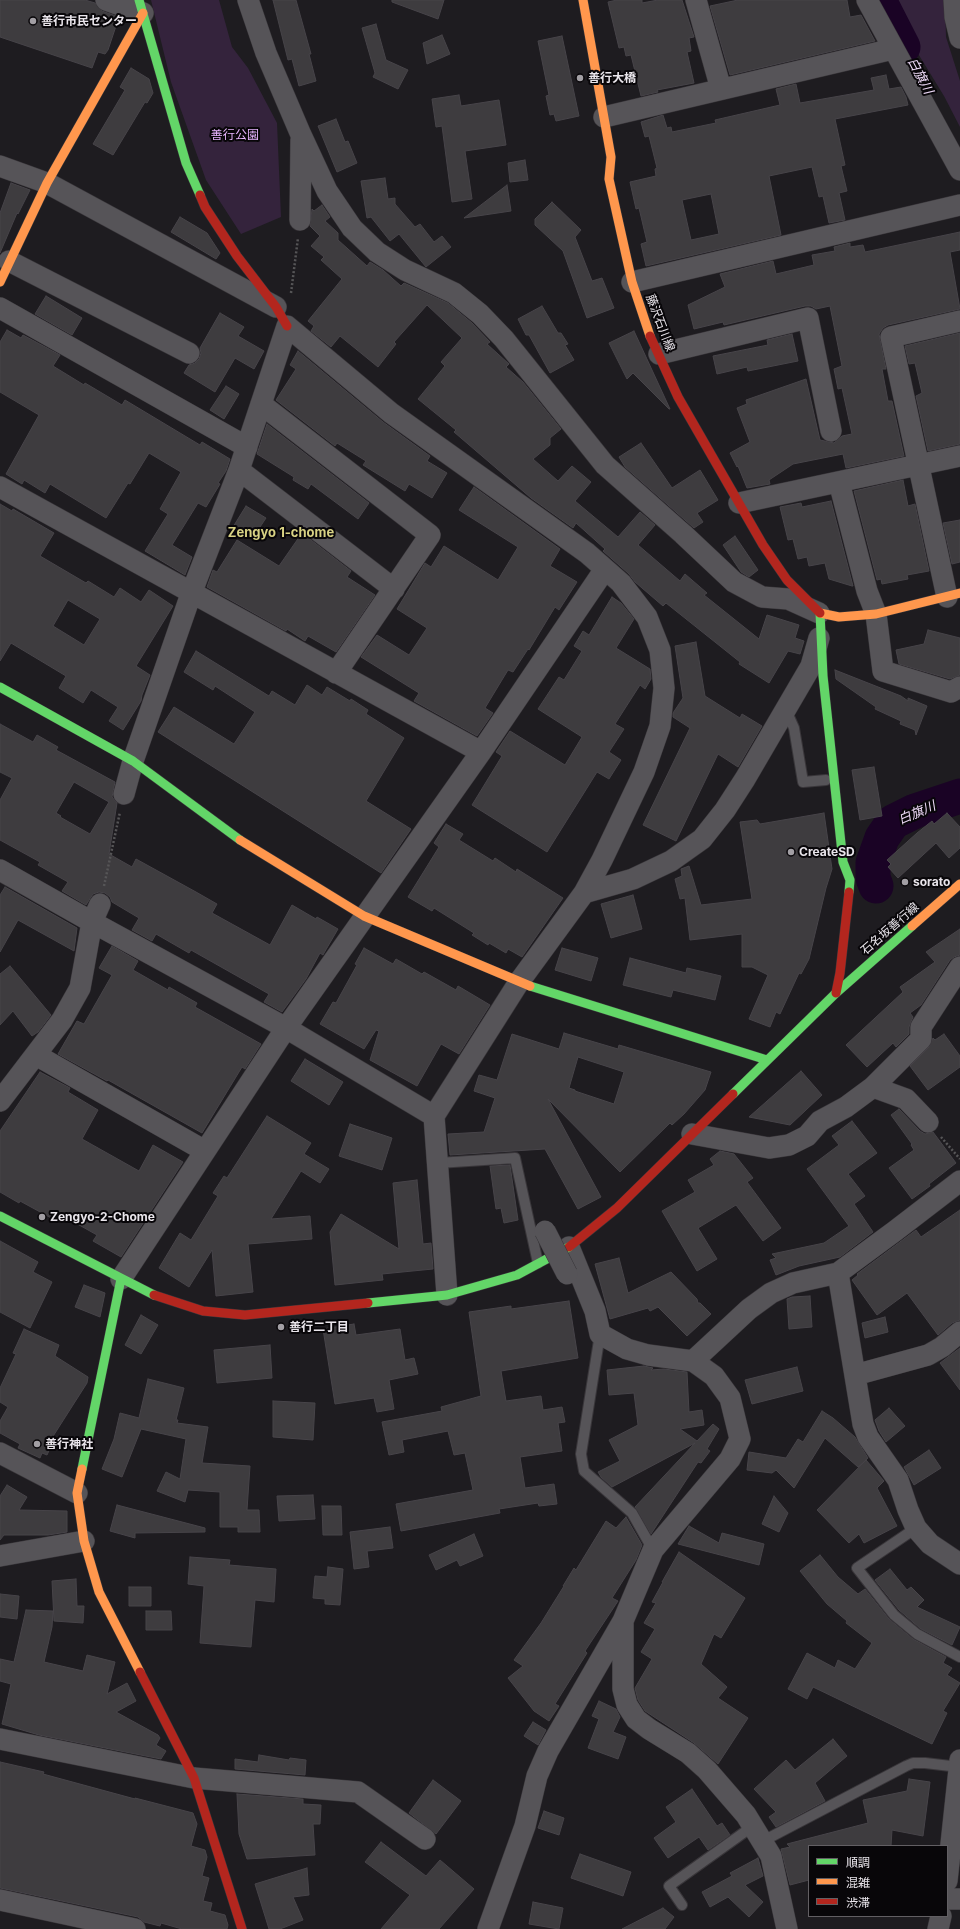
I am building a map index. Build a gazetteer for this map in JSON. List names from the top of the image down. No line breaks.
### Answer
{"streets":{"street":["藤沢石川線","石名坂善行線"]},"districts":["Zengyo 1-chome"],"water":["白旗川"],"parks":["善行公園"],"places":["善行市民センター","善行大橋","CreateSD","sorato","Zengyo-2-Chome","善行二丁目","善行神社"],"legend":["順調","混雑","渋滞"]}
